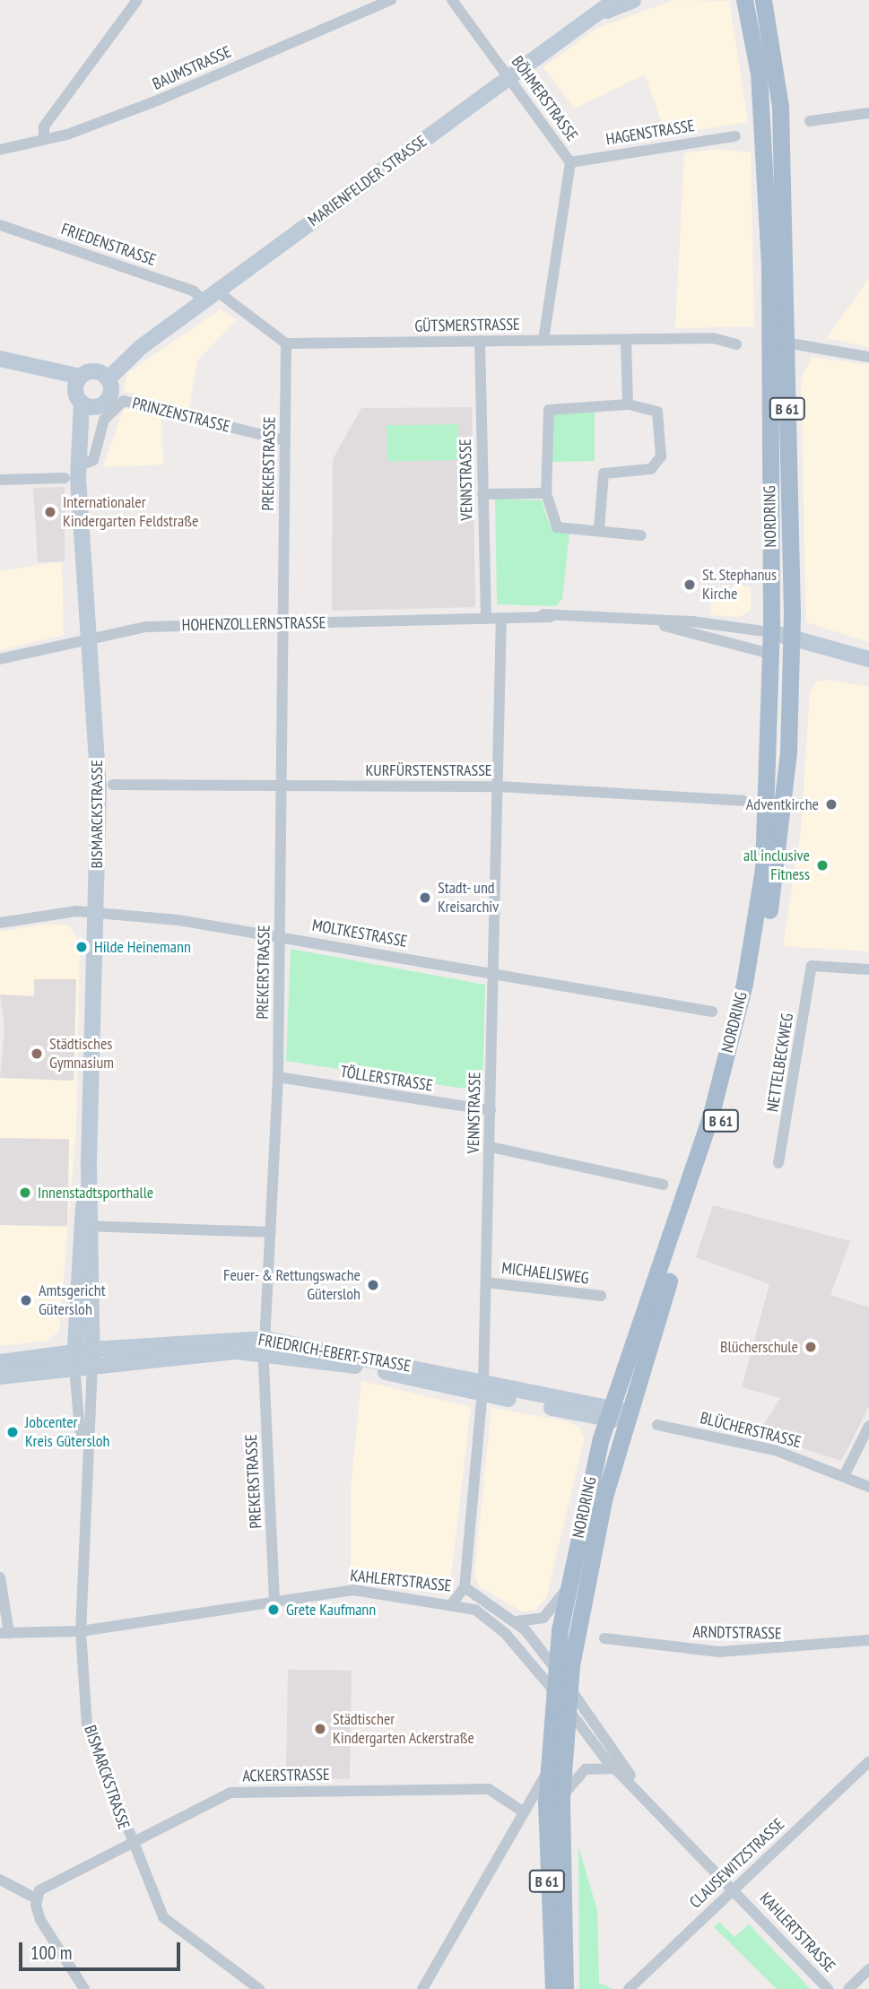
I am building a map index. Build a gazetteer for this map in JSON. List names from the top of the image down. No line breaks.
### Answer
{"streets":{"main road":["B 61","NORDRING"],"street":["BAUMSTRASSE","BÖHMERSTRASSE","HAGENSTRASSE","MARIENFELDER STRASSE","FRIEDENSTRASSE","GÜTSMERSTRASSE","PRINZENSTRASSE","PREKERSTRASSE","VENNSTRASSE","HOHENZOLLERNSTRASSE","KURFÜRSTENSTRASSE","BISMARCKSTRASSE","MOLTKESTRASSE","NETTELBECKWEG","TÖLLERSTRASSE","MICHAELISWEG","FRIEDRICH-EBERT-STRASSE","BLÜCHERSTRASSE","KAHLERTSTRASSE","ARNDTSTRASSE","ACKERSTRASSE","CLAUSEWITZSTRASSE"]},"crossings":[["BÖHMERSTRASSE","HAGENSTRASSE"],["BÖHMERSTRASSE","MARIENFELDER STRASSE"],["BÖHMERSTRASSE","GÜTSMERSTRASSE"],["MARIENFELDER STRASSE","FRIEDENSTRASSE"],["MARIENFELDER STRASSE","BISMARCKSTRASSE"],["GÜTSMERSTRASSE","PREKERSTRASSE"],["GÜTSMERSTRASSE","VENNSTRASSE"],["B 61","NORDRING"],["PRINZENSTRASSE","PREKERSTRASSE"],["PRINZENSTRASSE","BISMARCKSTRASSE"],["PREKERSTRASSE","HOHENZOLLERNSTRASSE"],["PREKERSTRASSE","KURFÜRSTENSTRASSE"],["PREKERSTRASSE","MOLTKESTRASSE"],["PREKERSTRASSE","TÖLLERSTRASSE"],["PREKERSTRASSE","FRIEDRICH-EBERT-STRASSE"],["PREKERSTRASSE","KAHLERTSTRASSE"],["VENNSTRASSE","HOHENZOLLERNSTRASSE"],["VENNSTRASSE","KURFÜRSTENSTRASSE"],["VENNSTRASSE","MOLTKESTRASSE"],["VENNSTRASSE","TÖLLERSTRASSE"],["VENNSTRASSE","MICHAELISWEG"],["VENNSTRASSE","FRIEDRICH-EBERT-STRASSE"],["VENNSTRASSE","KAHLERTSTRASSE"],["NORDRING","HOHENZOLLERNSTRASSE"],["NORDRING","FRIEDRICH-EBERT-STRASSE"],["NORDRING","KAHLERTSTRASSE"],["HOHENZOLLERNSTRASSE","BISMARCKSTRASSE"],["BISMARCKSTRASSE","MOLTKESTRASSE"],["BISMARCKSTRASSE","FRIEDRICH-EBERT-STRASSE"],["BISMARCKSTRASSE","KAHLERTSTRASSE"],["BISMARCKSTRASSE","ACKERSTRASSE"],["KAHLERTSTRASSE","CLAUSEWITZSTRASSE"]],"places":["Internationaler Kindergarten Feldstraße","St. Stephanus Kirche","Adventkirche","all inclusive Fitness","Stadt- und Kreisarchiv","Hilde Heinemann","Städtisches Gymnasium","Innenstadtsporthalle","Feuer- & Rettungswache Gütersloh","Amtsgericht Gütersloh","Blücherschule","Jobcenter Kreis Gütersloh","Grete Kaufmann","Städtischer Kindergarten Ackerstraße"],"scale_bar":"100 m"}
